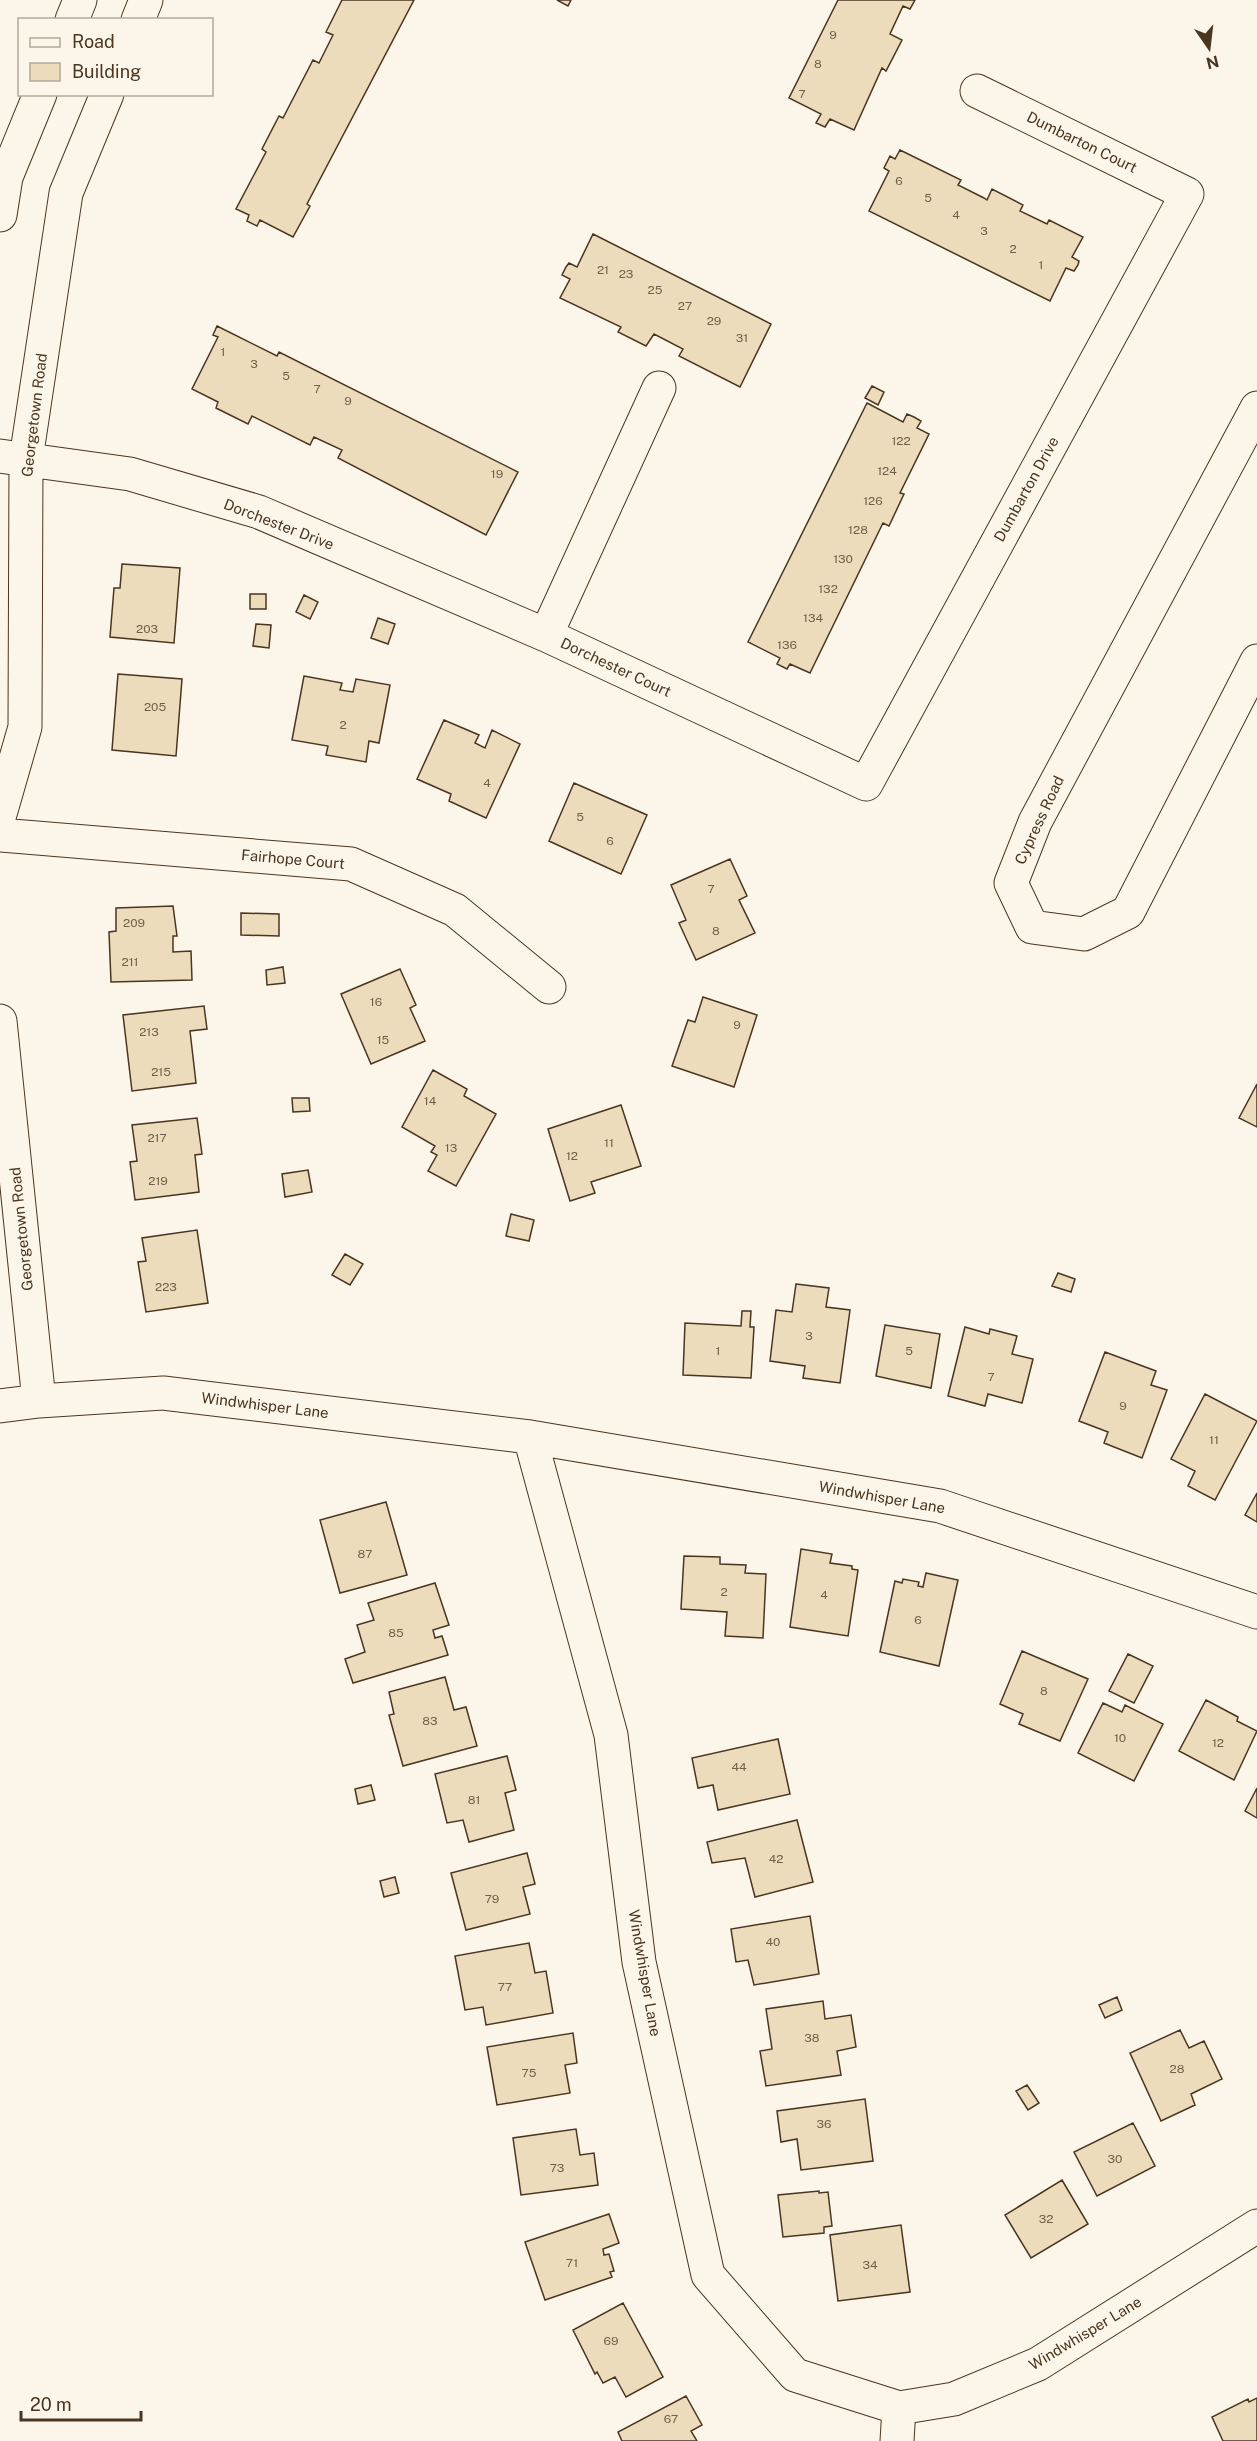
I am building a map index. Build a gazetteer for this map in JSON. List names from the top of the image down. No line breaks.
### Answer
{"streets":{"street":["Dumbarton Court","Georgetown Road","Dumbarton Drive","Dorchester Drive","Dorchester Court","Cypress Road","Fairhope Court","Windwhisper Lane"]},"crossings":[["Dumbarton Court","Dumbarton Drive"],["Georgetown Road","Dorchester Drive"],["Georgetown Road","Windwhisper Lane"],["Dumbarton Drive","Dorchester Court"],["Dorchester Drive","Dorchester Court"]],"house_numbers":["9","8","7","6","5","4","3","2","1","21","23","25","27","29","31","1","3","5","7","9","122","124","19","126","128","130","132","134","203","136","205","2","4","5","6","7","209","8","211","16","9","213","15","215","14","217","11","13","12","219","223","3","1","5","7","9","11","87","2","4","6","85","8","83","10","12","44","81","42","79","40","77","38","28","75","36","30","73","32","71","34","69","67"],"legend":["Road","Building"],"scale_bar":"20 m","north":"bottom"}
